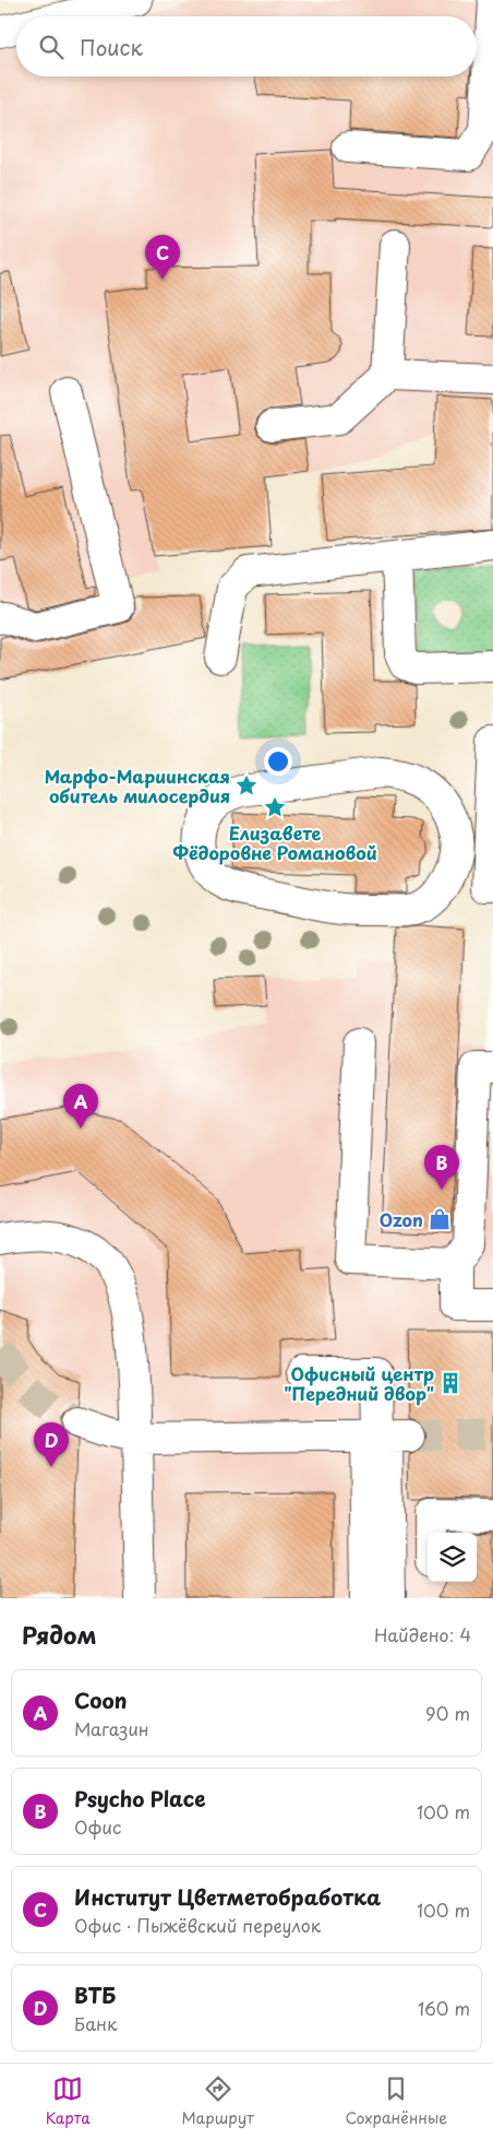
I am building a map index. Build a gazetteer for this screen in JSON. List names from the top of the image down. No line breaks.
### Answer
{"places":{"place":["Марфо-Мариинская обитель милосердия","Елизавете Фёдоровне Романовой"],"shop":["Ozon"],"building":["Офисный центр \"Передний двор\""]},"page":{"search":"Поиск","pins":["C","A","B","D"],"heading":["Рядом","Найдено: 4"],"list":[{"mark":"A","name":"Coon","note":"Магазин","value":"90 m"},{"mark":"B","name":"Psycho Place","note":"Офис","value":"100 m"},{"mark":"C","name":"Институт Цветметобработка","note":"Офис · Пыжёвский переулок","value":"100 m"},{"mark":"D","name":"ВТБ","note":"Банк","value":"160 m"}],"nav":["Карта","Маршрут","Сохранённые"]}}
